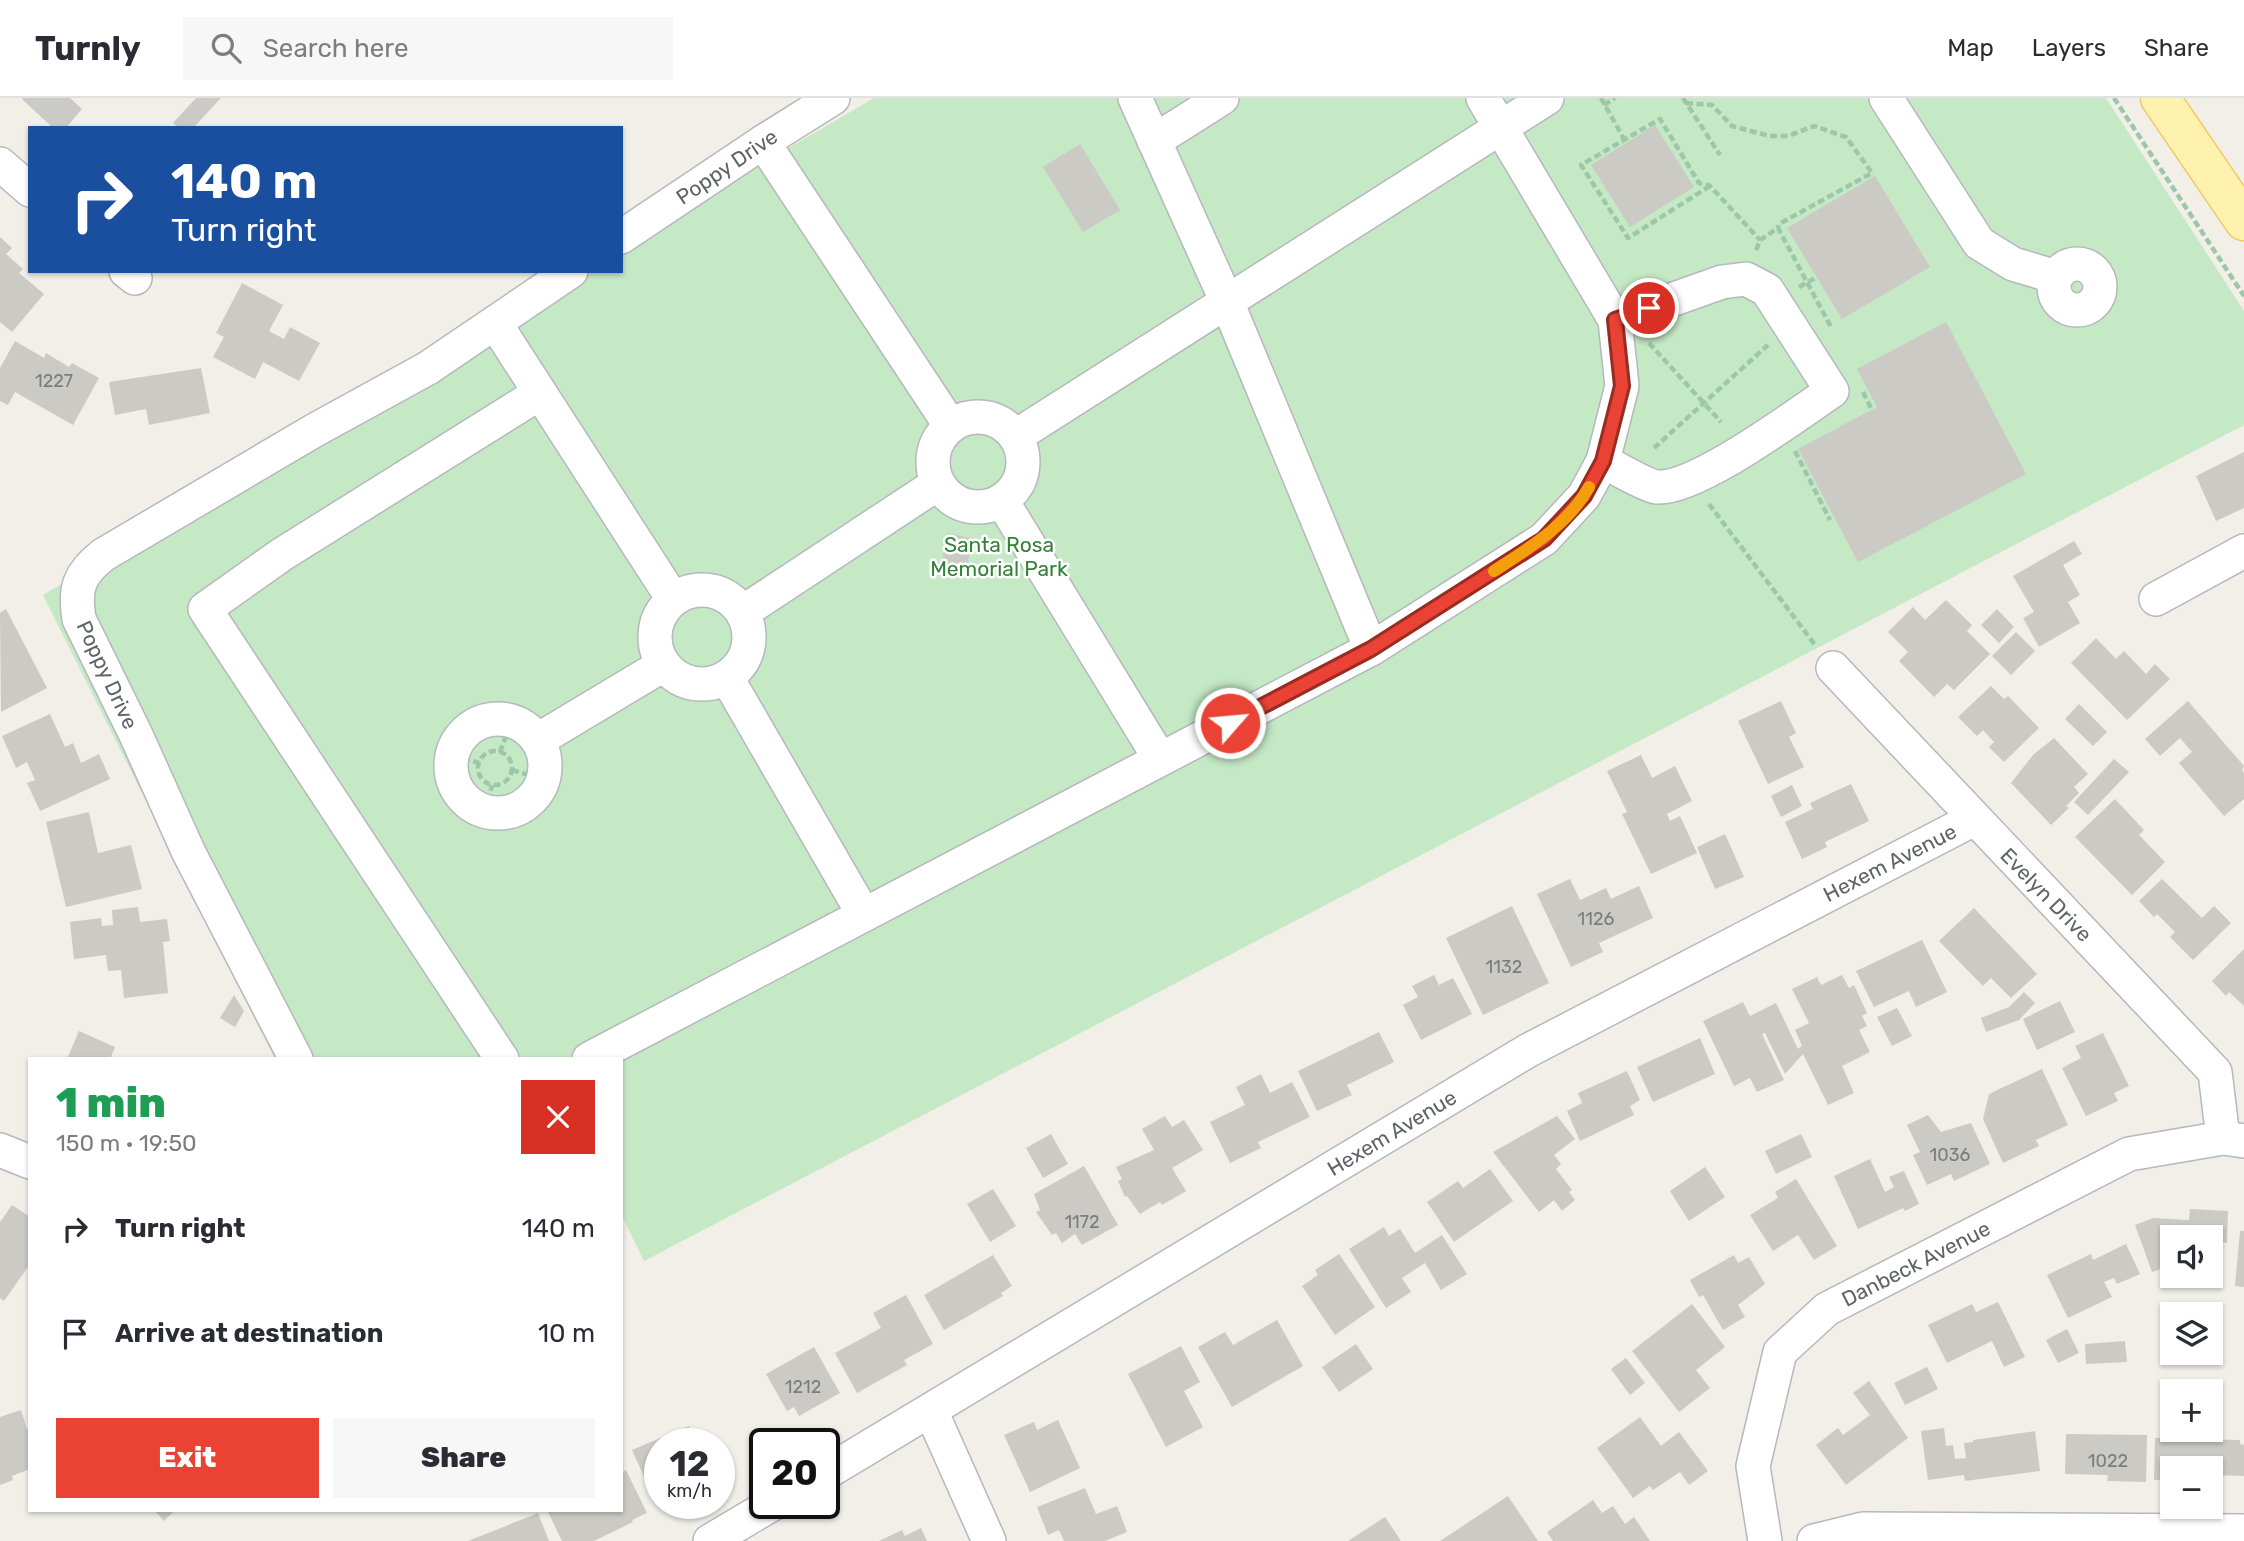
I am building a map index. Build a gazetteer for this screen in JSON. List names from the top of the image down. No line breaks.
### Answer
{"streets":{"street":["Poppy Drive","Hexem Avenue","Evelyn Drive","Danbeck Avenue"]},"crossings":[["Hexem Avenue","Evelyn Drive"],["Evelyn Drive","Danbeck Avenue"]],"parks":["Santa Rosa Memorial Park"],"house_numbers":["1227","1126","1132","1036","1172","1212","1022"],"page":{"header":"Turnly","search":"Search here","nav":["Map","Layers","Share"],"turn":["140 m","Turn right"],"heading":["1 min","150 m · 19:50"],"list":[{"name":"Turn right","value":"140 m"},{"name":"Arrive at destination","value":"10 m"}],"map_buttons":["+","−"],"buttons":["Exit","Share"],"speed":"12 km/h","limit":"20"}}
